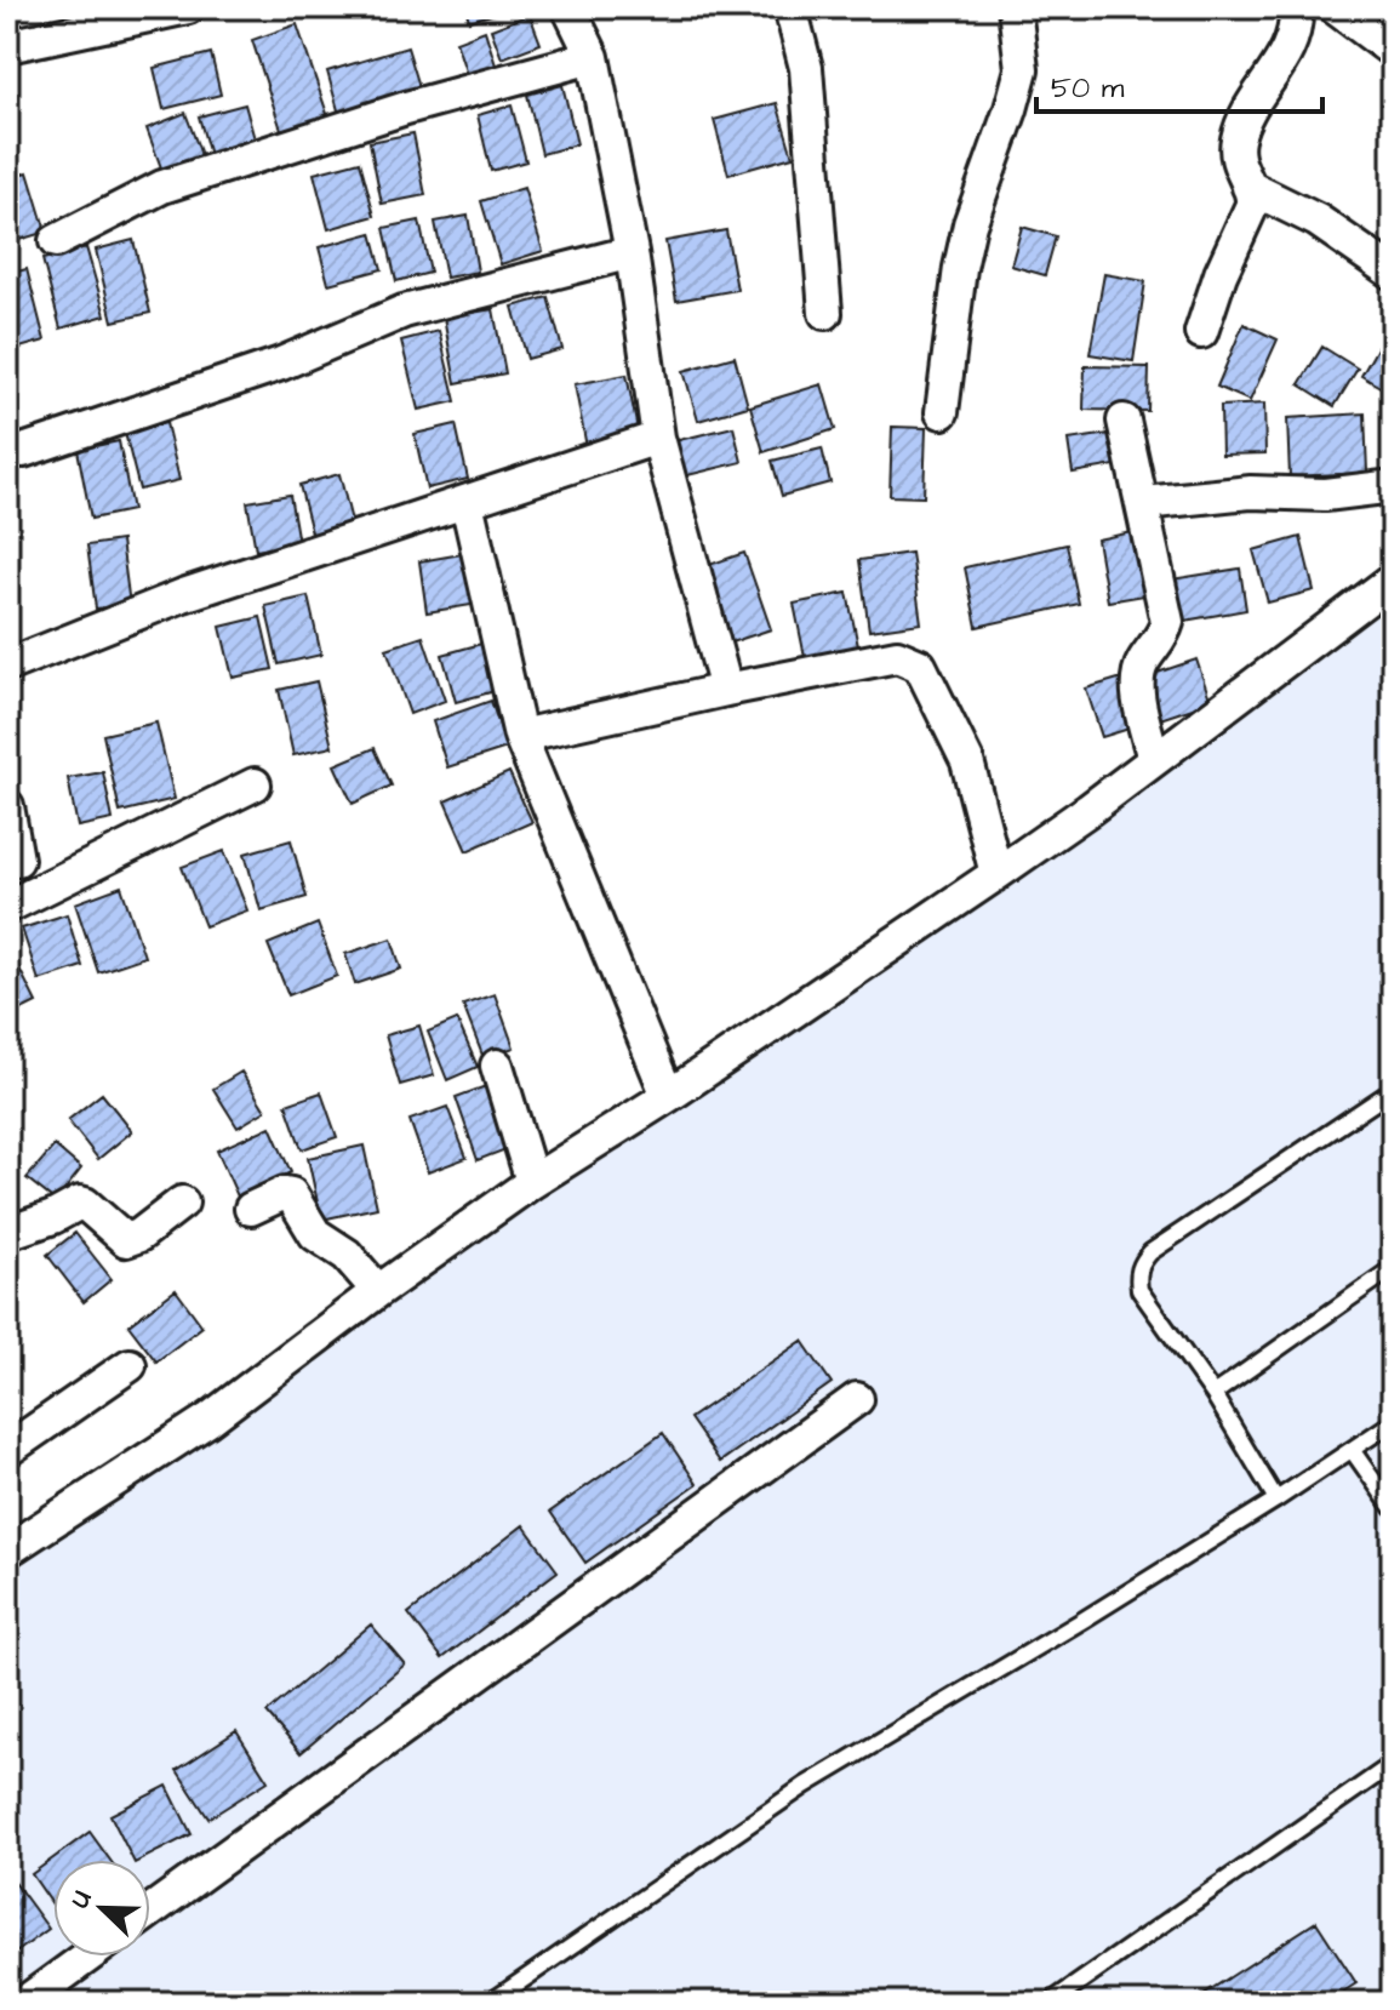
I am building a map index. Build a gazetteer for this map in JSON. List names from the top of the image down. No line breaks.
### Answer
{"scale_bar":"50 m","north":"top left"}
